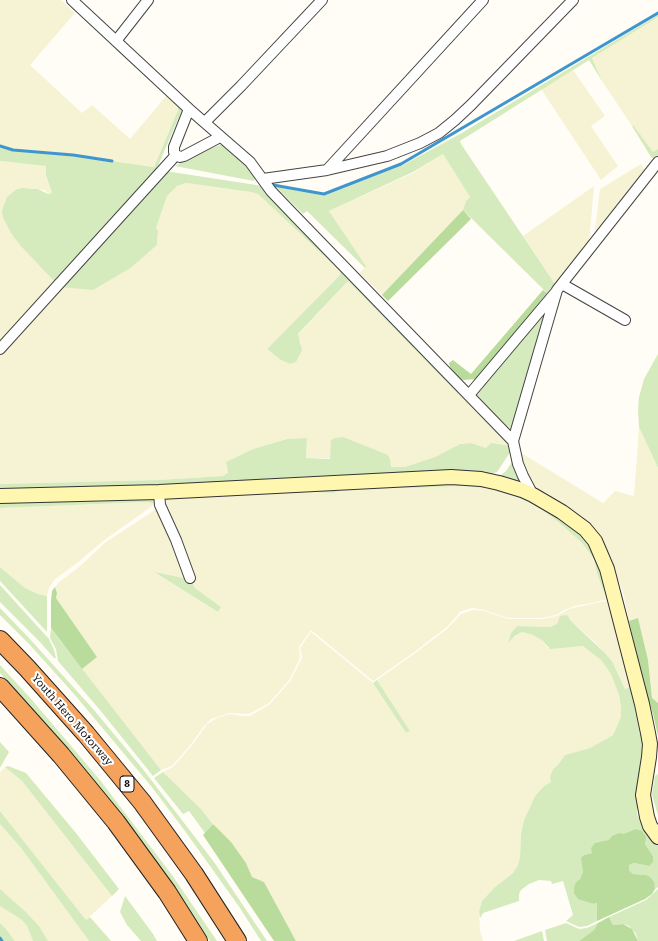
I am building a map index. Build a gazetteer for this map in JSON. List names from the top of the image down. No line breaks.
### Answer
{"streets":{"highway":["Youth Hero Motorway","8"]}}
